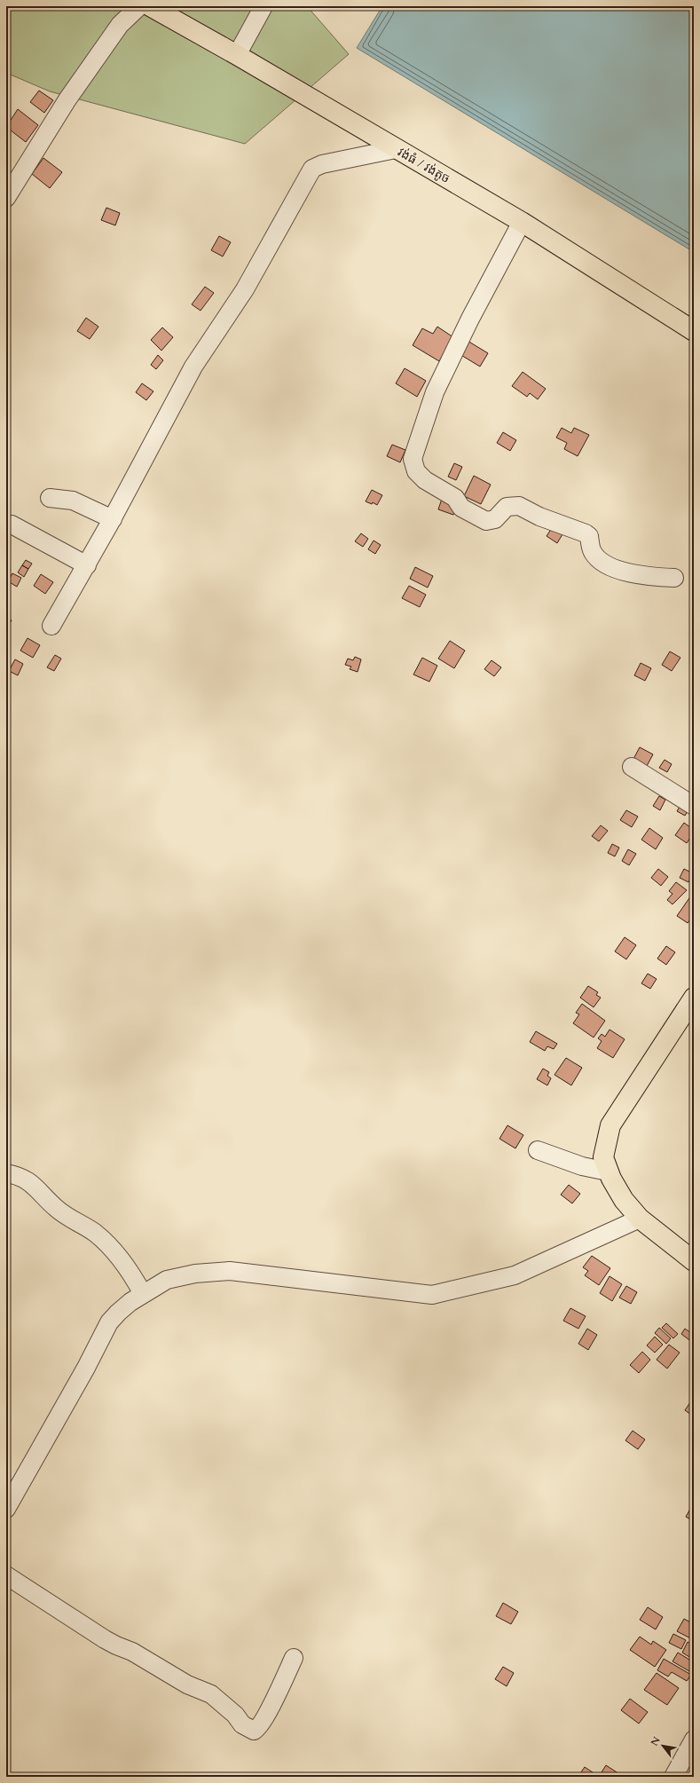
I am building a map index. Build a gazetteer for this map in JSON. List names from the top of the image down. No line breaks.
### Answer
{"streets":{"main road":["វង់ធំ / វង់តូច"]},"north":"top left"}
